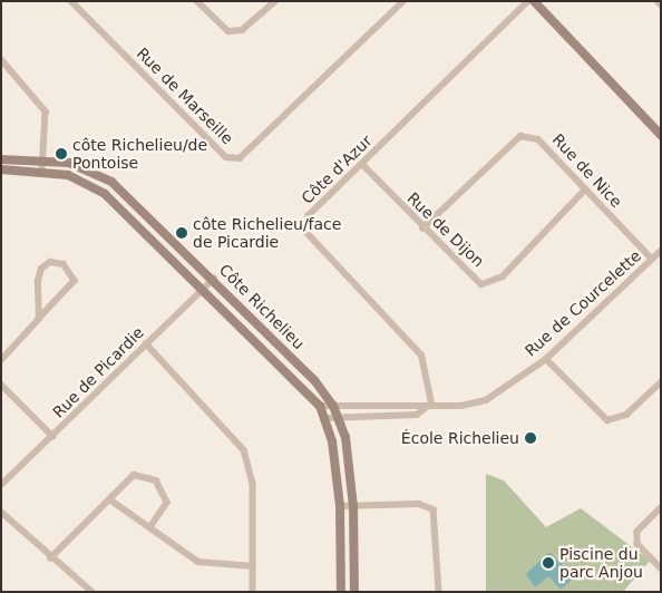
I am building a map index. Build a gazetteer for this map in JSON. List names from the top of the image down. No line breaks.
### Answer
{"streets":{"street":["Rue de Marseille","Côte d'Azur","Rue de Nice","Rue de Dijon","Rue de Courcelette","Côte Richelieu","Rue de Picardie"]},"crossings":[["Côte d'Azur","Rue de Dijon"],["Côte d'Azur","Rue de Courcelette"],["Rue de Nice","Rue de Dijon"],["Rue de Nice","Rue de Courcelette"],["Rue de Courcelette","Côte Richelieu"],["Côte Richelieu","Rue de Picardie"]],"places":["côte Richelieu/de Pontoise","côte Richelieu/face de Picardie","École Richelieu","Piscine du parc Anjou"]}
